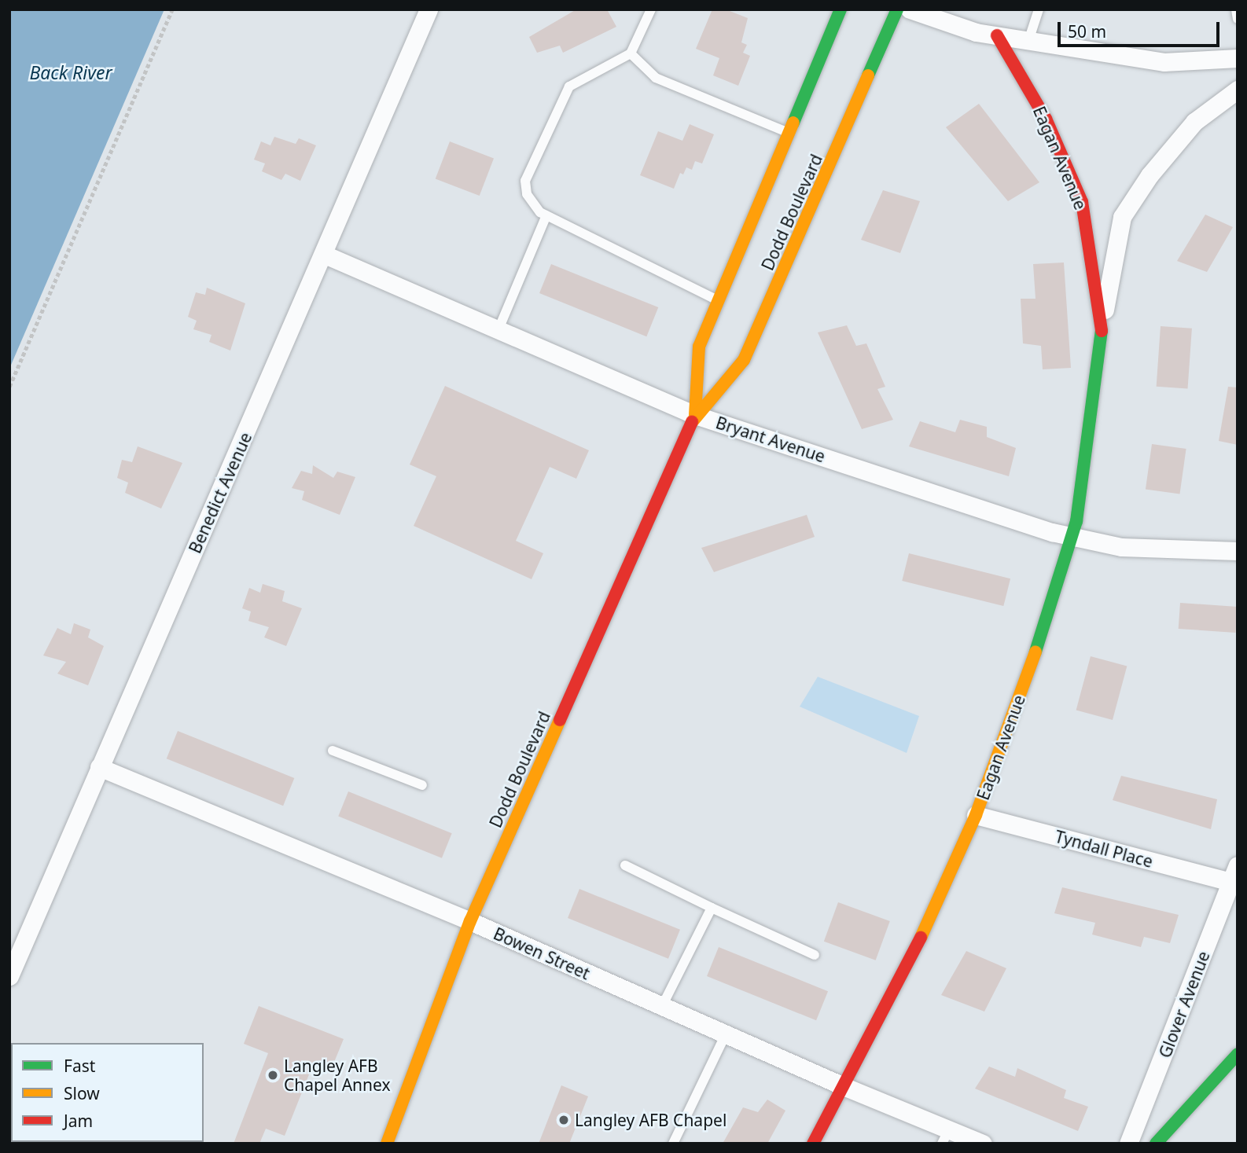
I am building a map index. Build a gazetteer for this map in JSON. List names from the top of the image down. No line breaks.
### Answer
{"streets":{"street":["Eagan Avenue","Dodd Boulevard","Bryant Avenue","Benedict Avenue","Tyndall Place","Bowen Street","Glover Avenue"]},"crossings":[["Eagan Avenue","Bryant Avenue"],["Eagan Avenue","Tyndall Place"],["Eagan Avenue","Bowen Street"],["Dodd Boulevard","Bryant Avenue"],["Dodd Boulevard","Bowen Street"],["Bryant Avenue","Benedict Avenue"],["Benedict Avenue","Bowen Street"],["Tyndall Place","Glover Avenue"]],"water":["Back River"],"places":["Langley AFB Chapel Annex","Langley AFB Chapel"],"legend":["Fast","Slow","Jam"],"scale_bar":"50 m"}
